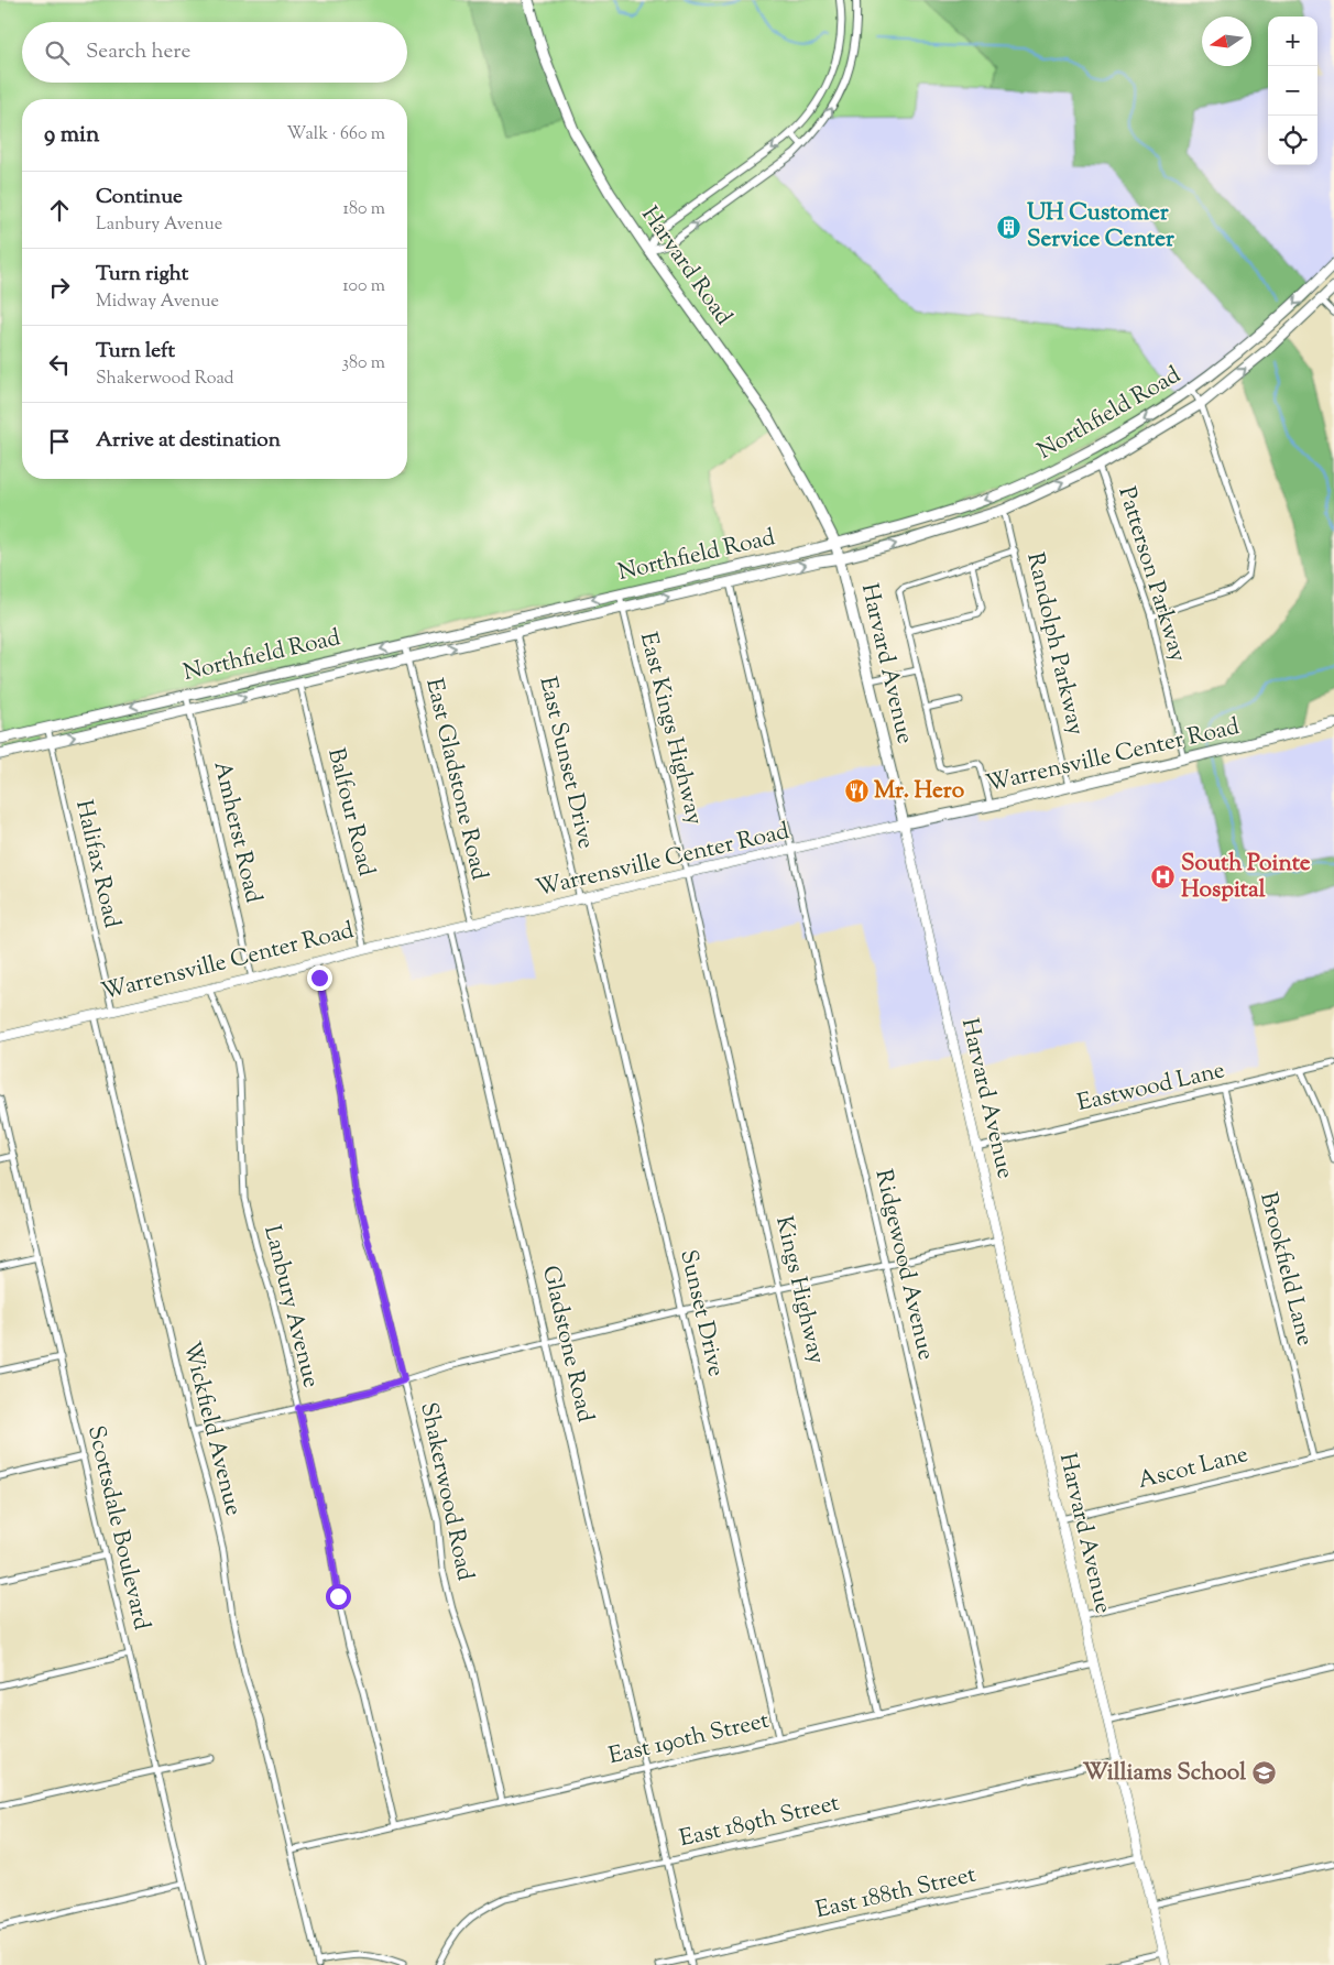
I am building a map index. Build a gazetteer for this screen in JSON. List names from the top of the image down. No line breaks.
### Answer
{"streets":{"main road":["Harvard Road","Northfield Road","Harvard Avenue","Warrensville Center Road"],"street":["Patterson Parkway","Randolph Parkway","East Kings Highway","East Sunset Drive","East Gladstone Road","Balfour Road","Amherst Road","Halifax Road","Eastwood Lane","Ridgewood Avenue","Brookfield Lane","Kings Highway","Lanbury Avenue","Sunset Drive","Gladstone Road","Wickfield Avenue","Ascot Lane","Shakerwood Road","Scottsdale Boulevard","East 190th Street","East 189th Street","East 188th Street"]},"crossings":[["Harvard Road","Northfield Road"],["Harvard Road","Harvard Avenue"],["Northfield Road","Patterson Parkway"],["Northfield Road","Randolph Parkway"],["Northfield Road","Harvard Avenue"],["Northfield Road","East Kings Highway"],["Northfield Road","East Sunset Drive"],["Northfield Road","East Gladstone Road"],["Northfield Road","Balfour Road"],["Northfield Road","Amherst Road"],["Northfield Road","Halifax Road"],["Northfield Road","Ridgewood Avenue"],["Patterson Parkway","Warrensville Center Road"],["Randolph Parkway","Warrensville Center Road"],["Harvard Avenue","Warrensville Center Road"],["Harvard Avenue","Eastwood Lane"],["Harvard Avenue","Ascot Lane"],["Harvard Avenue","East 190th Street"],["Harvard Avenue","East 189th Street"],["Harvard Avenue","East 188th Street"],["East Kings Highway","Warrensville Center Road"],["East Kings Highway","Kings Highway"],["Warrensville Center Road","East Sunset Drive"],["Warrensville Center Road","East Gladstone Road"],["Warrensville Center Road","Balfour Road"],["Warrensville Center Road","Amherst Road"],["Warrensville Center Road","Halifax Road"],["Warrensville Center Road","Ridgewood Avenue"],["Warrensville Center Road","Kings Highway"],["Warrensville Center Road","Lanbury Avenue"],["Warrensville Center Road","Sunset Drive"],["Warrensville Center Road","Gladstone Road"],["Warrensville Center Road","Wickfield Avenue"],["Warrensville Center Road","Shakerwood Road"],["East Sunset Drive","Sunset Drive"],["Eastwood Lane","Brookfield Lane"],["Ridgewood Avenue","East 190th Street"],["Brookfield Lane","Ascot Lane"],["Kings Highway","East 190th Street"],["Lanbury Avenue","East 190th Street"],["Sunset Drive","East 190th Street"],["Gladstone Road","East 190th Street"],["Gladstone Road","East 189th Street"],["Gladstone Road","East 188th Street"],["Wickfield Avenue","East 190th Street"],["Shakerwood Road","East 190th Street"]],"places":{"building":["UH Customer Service Center"],"restaurant":["Mr. Hero"],"hospital":["South Pointe Hospital"],"school or university":["Williams School"]},"north":"left","page":{"map_buttons":["+","−"],"search":"Search here","heading":["9 min","Walk · 660 m"],"list":[["Continue","Lanbury Avenue","180 m"],["Turn right","Midway Avenue","100 m"],["Turn left","Shakerwood Road","380 m"],"Arrive at destination"]}}
